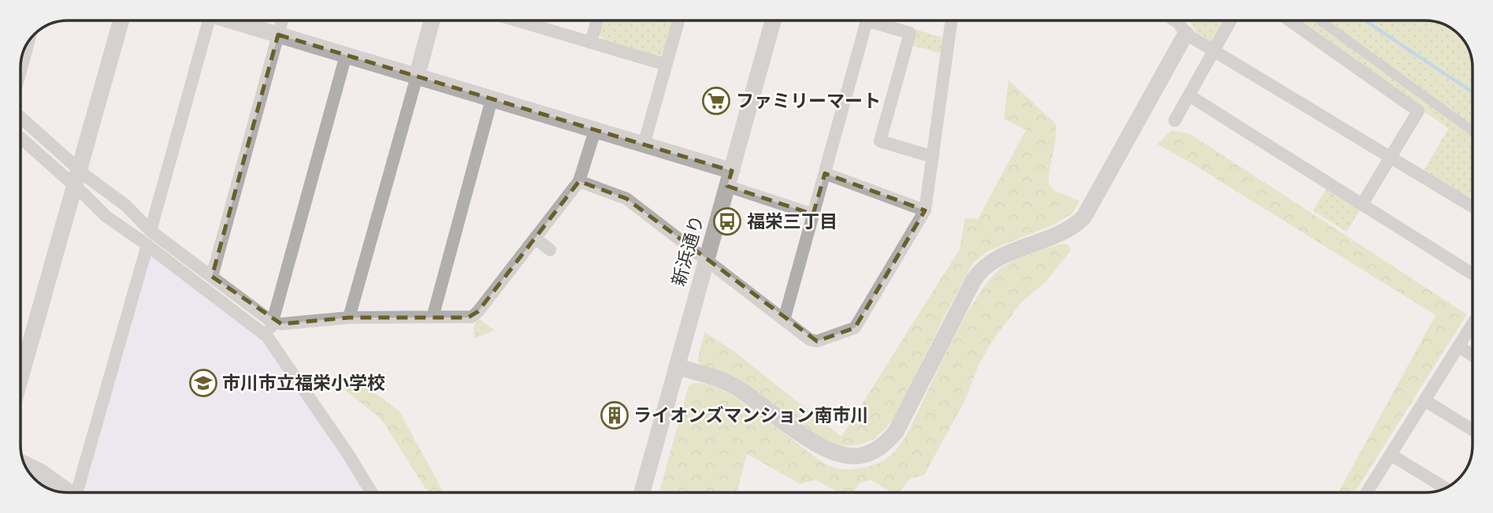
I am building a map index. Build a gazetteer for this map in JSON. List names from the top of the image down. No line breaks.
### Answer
{"streets":{"street":["新浜通り"]},"places":{"supermarket":["ファミリーマート"],"bus stop":["福栄三丁目"],"school or university":["市川市立福栄小学校"],"building":["ライオンズマンション南市川"]}}
